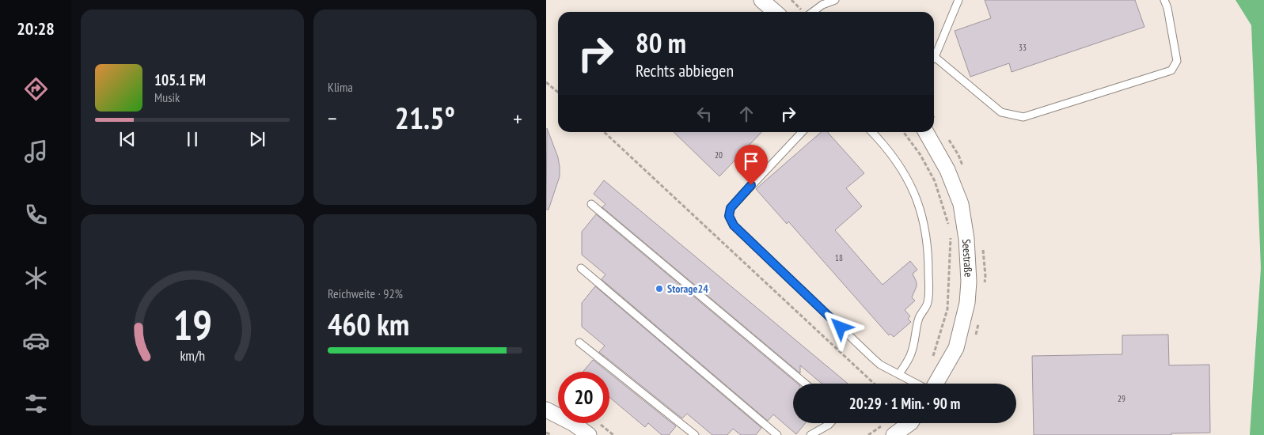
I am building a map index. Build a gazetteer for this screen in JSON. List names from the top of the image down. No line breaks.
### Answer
{"streets":{"street":["Seestraße"]},"places":["Storage24"],"house_numbers":["33","20","18","29"],"page":{"tabs":"20:28","tile":["Klima",["Reichweite · 92%","460 km"]],"turn":["80 m","Rechts abbiegen"],"song":["105.1 FM","Musik"],"heat":["−","21.5°","+"],"limit":"20","trip":"20:29 · 1 Min. · 90 m","gauge":["19","km/h"]}}
